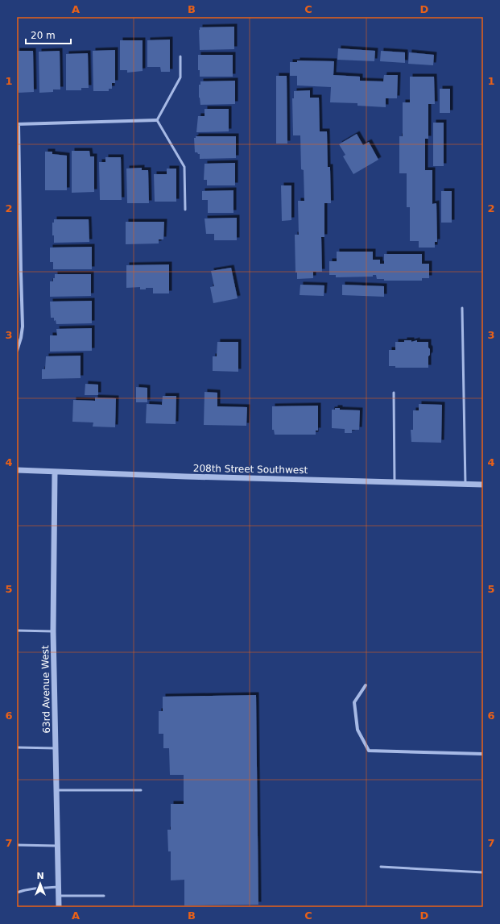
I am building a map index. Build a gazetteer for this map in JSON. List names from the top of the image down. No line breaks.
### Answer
{"streets":{"street":["208th Street Southwest","63rd Avenue West"]},"crossings":[["208th Street Southwest","63rd Avenue West"]],"scale_bar":"20 m","north":"top","grid":{"columns":["A","B","C","D"],"rows":["1","2","3","4","5","6","7"]}}
